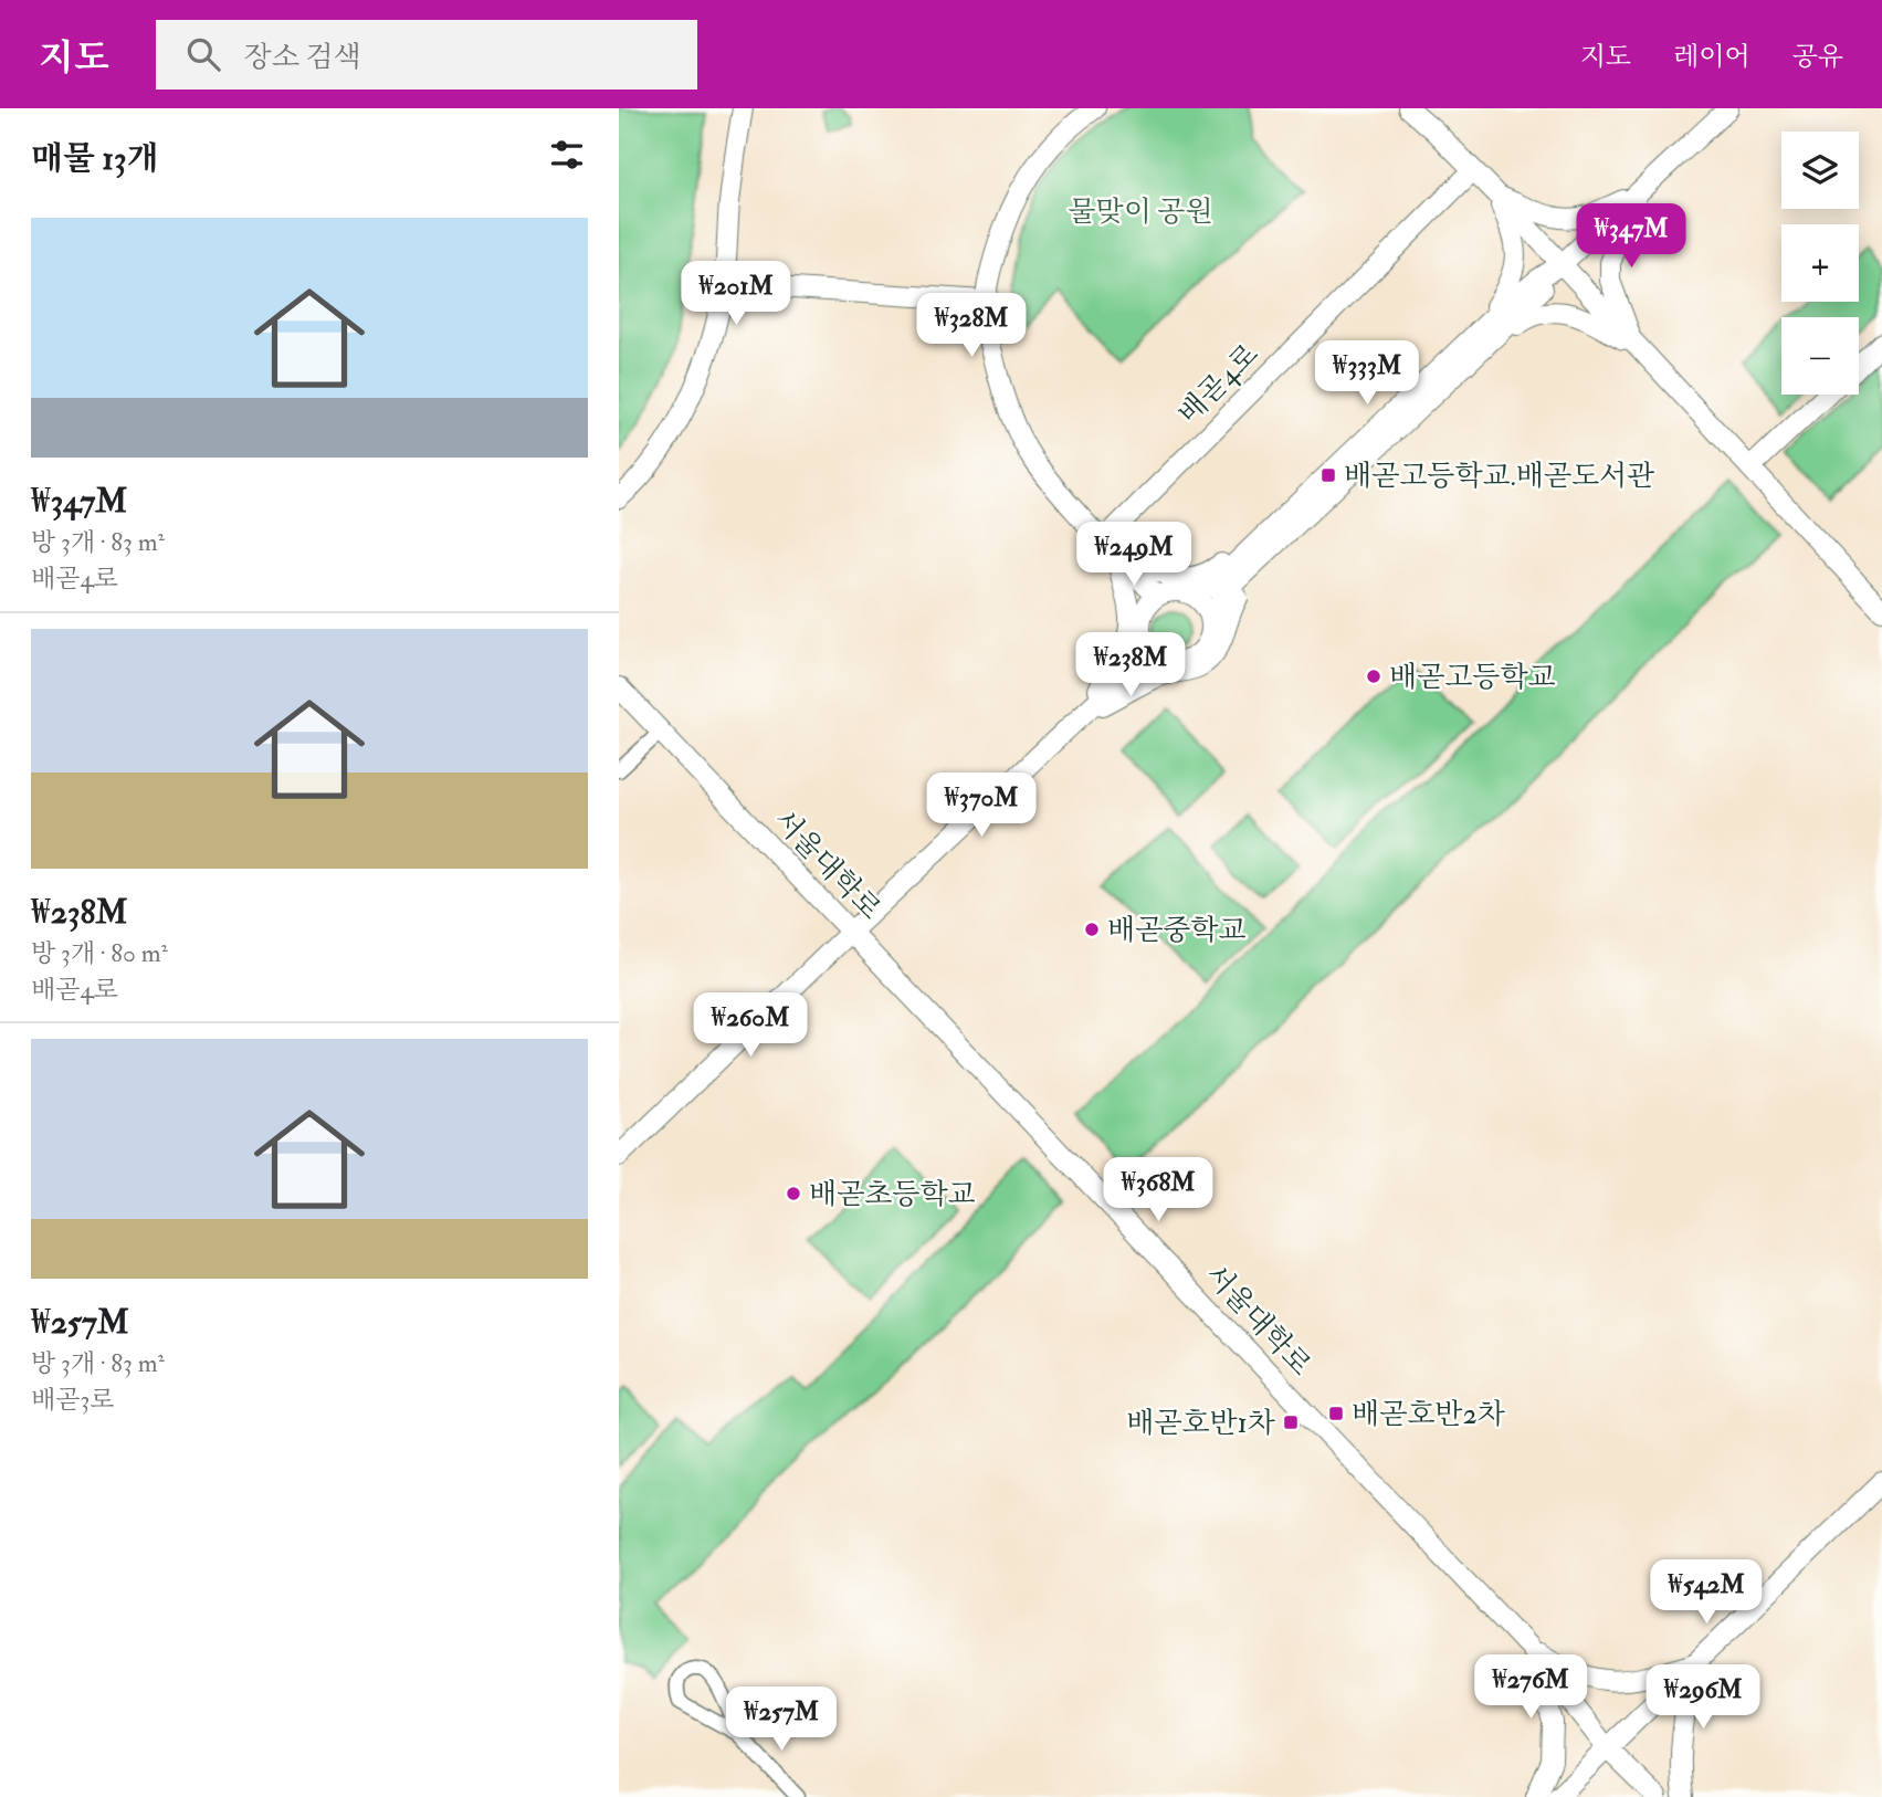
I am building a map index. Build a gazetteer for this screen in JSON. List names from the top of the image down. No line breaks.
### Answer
{"streets":{"main road":["배곧4로","서울대학로"]},"parks":["물맞이 공원"],"places":{"transit":["배곧고등학교.배곧도서관","배곧호반2차","배곧호반1차"],"other":["배곧고등학교","배곧중학교","배곧초등학교"]},"page":{"header":"지도","search":"장소 검색","nav":["지도","레이어","공유"],"heading":"매물 13개","map_buttons":["+","−"],"list":[{"name":"₩347M","note":"방 3개 · 83 m² · 배곧4로"},{"name":"₩238M","note":"방 3개 · 80 m² · 배곧4로"},{"name":"₩257M","note":"방 3개 · 83 m² · 배곧3로"}],"price":["₩347M","₩201M","₩328M","₩333M","₩249M","₩238M","₩370M","₩260M","₩368M","₩542M","₩276M","₩296M","₩257M"]}}
